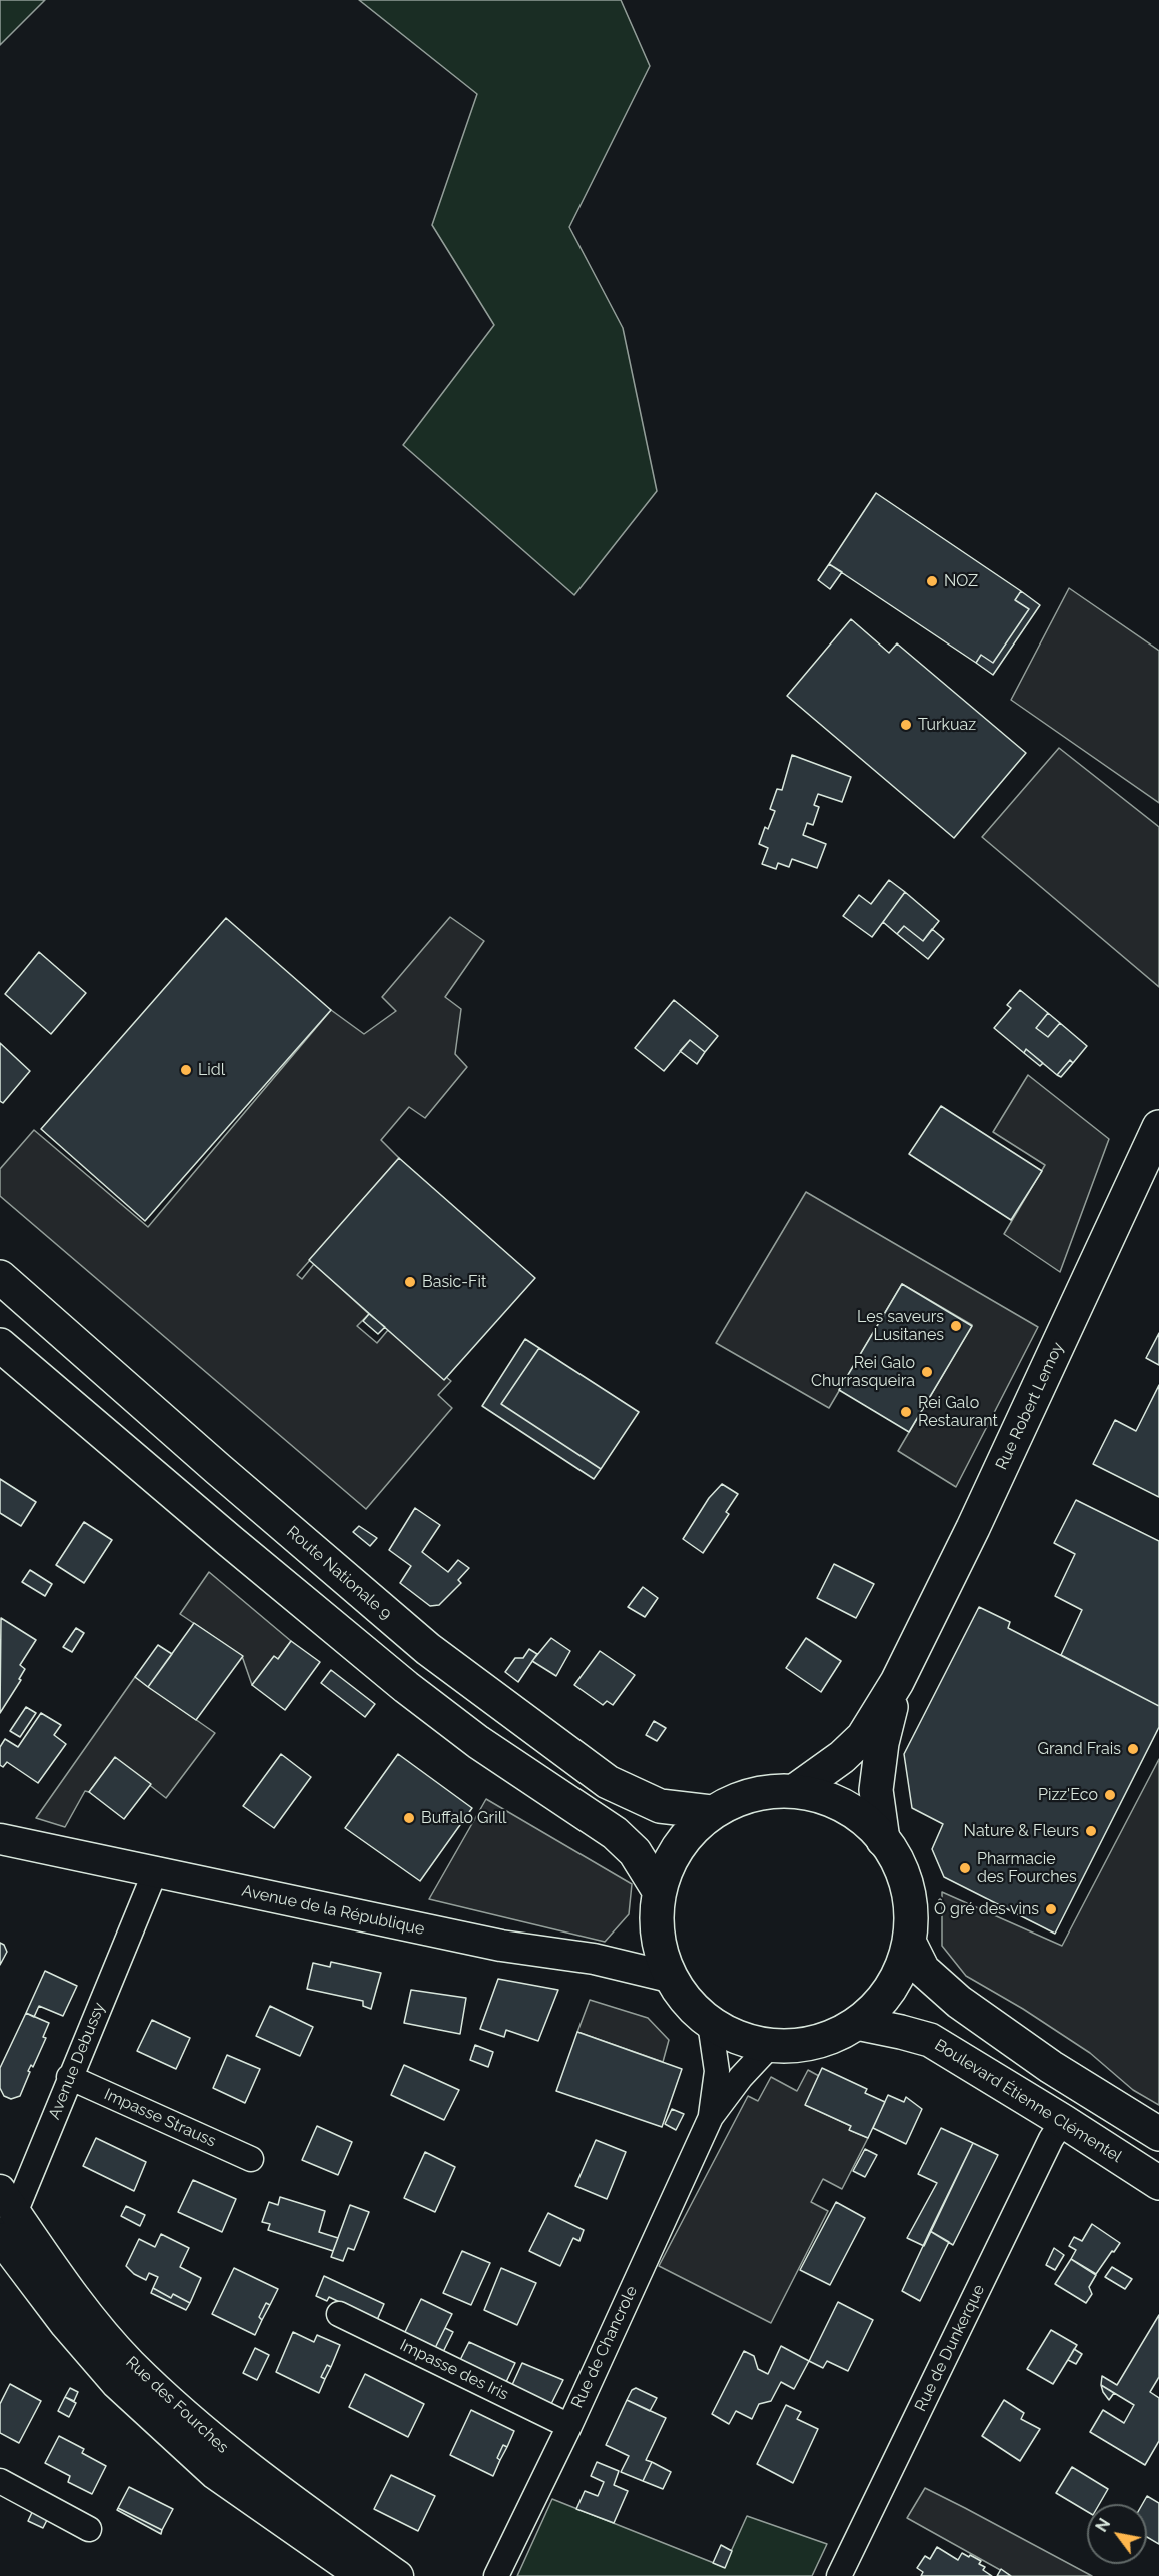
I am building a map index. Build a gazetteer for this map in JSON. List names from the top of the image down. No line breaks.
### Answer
{"streets":{"main road":["Rue Robert Lemoy","Route Nationale 9","Boulevard Étienne Clémentel"],"street":["Avenue de la République","Avenue Debussy","Impasse Strauss","Rue de Chancrole","Rue de Dunkerque","Impasse des Iris","Rue des Fourches"]},"crossings":[["Avenue de la République","Avenue Debussy"],["Avenue Debussy","Impasse Strauss"],["Avenue Debussy","Rue des Fourches"],["Boulevard Étienne Clémentel","Rue de Dunkerque"],["Rue de Chancrole","Impasse des Iris"]],"places":["NOZ","Turkuaz","Lidl","Basic-Fit","Les saveurs Lusitanes","Rei Galo Churrasqueira","Rei Galo Restaurant","Grand Frais","Pizz'Eco","Buffalo Grill","Nature & Fleurs","Pharmacie des Fourches","Ô gré des vins"],"north":"top left"}
